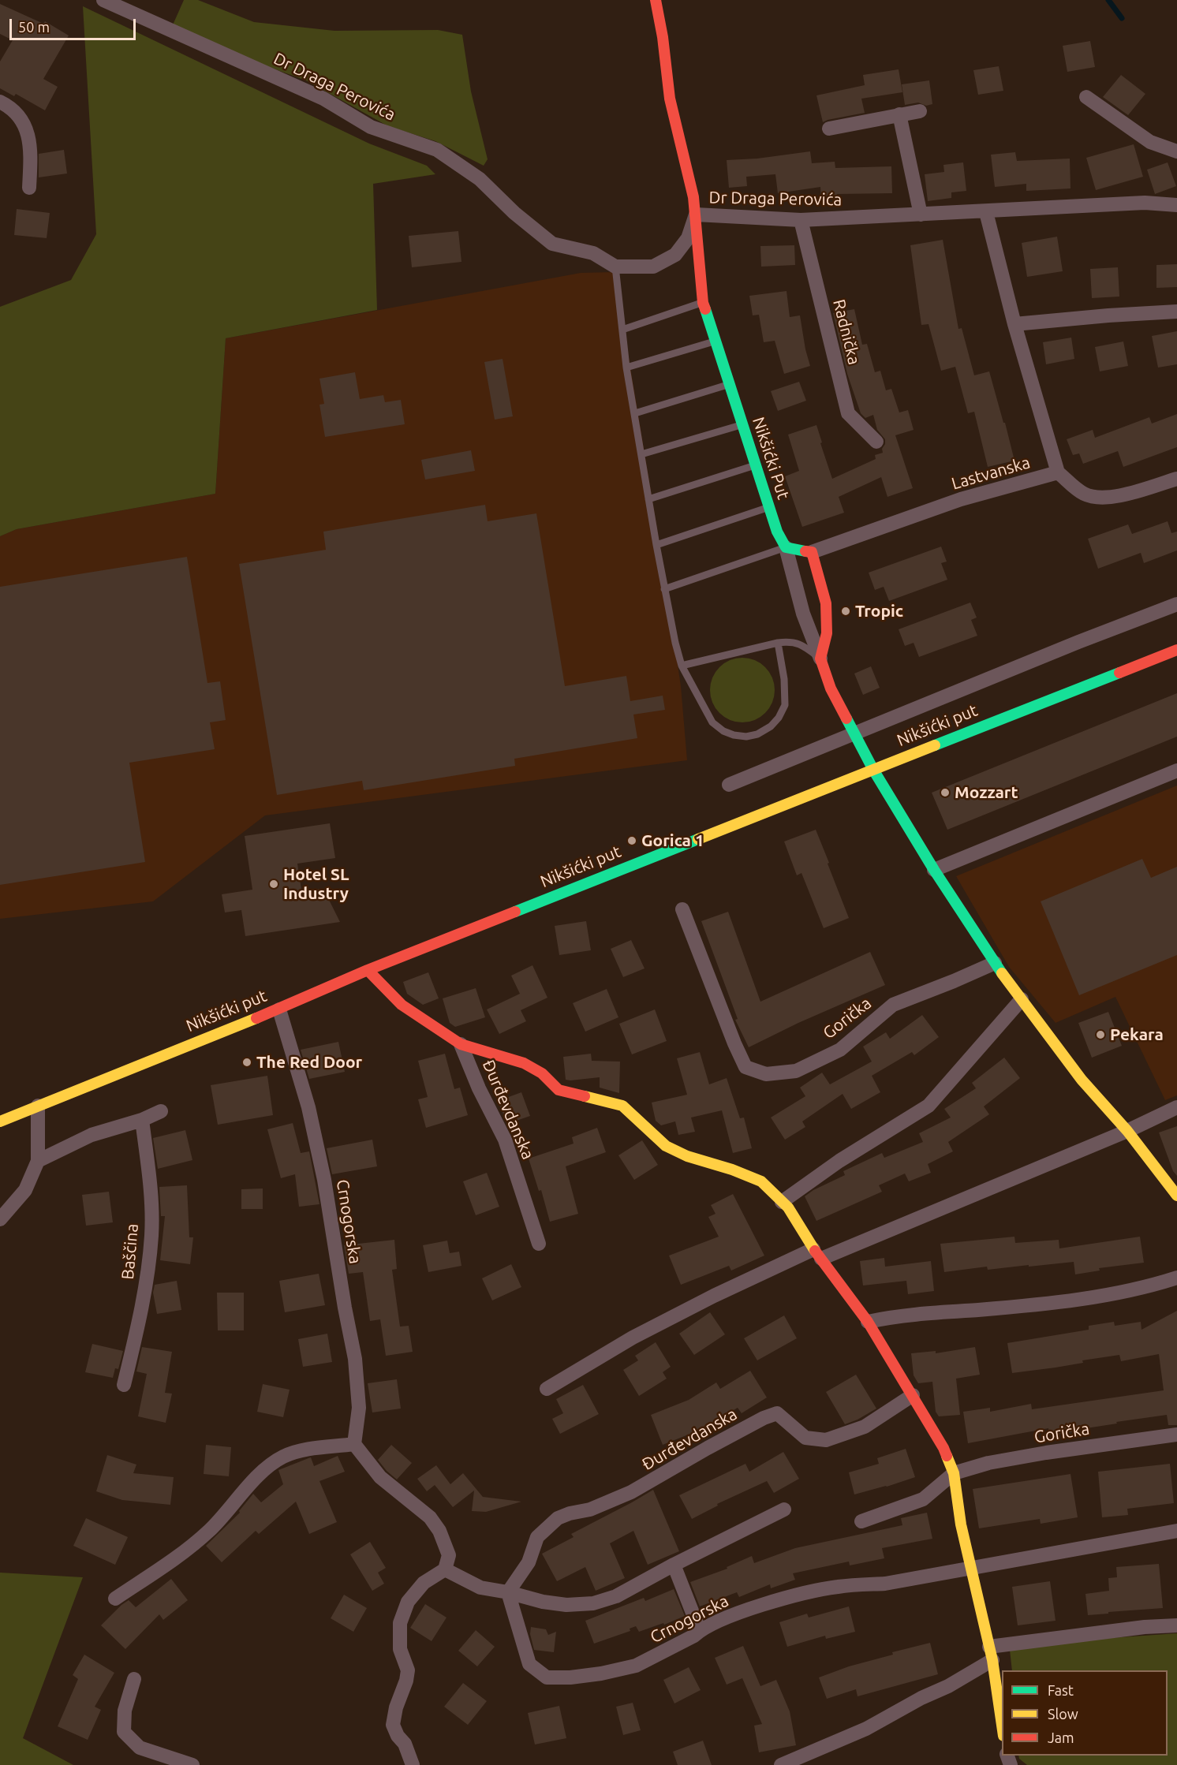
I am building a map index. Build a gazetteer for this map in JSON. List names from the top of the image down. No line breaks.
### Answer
{"streets":{"street":["Dr Draga Perovića","Radnička","Nikšićki Put","Lastvanska","Nikšićki put","Gorička","Đurđevdanska","Crnogorska","Baščina"]},"crossings":[["Dr Draga Perovića","Radnička"],["Dr Draga Perovića","Nikšićki Put"],["Nikšićki put","Đurđevdanska"],["Nikšićki put","Crnogorska"],["Gorička","Đurđevdanska"],["Đurđevdanska","Crnogorska"]],"places":["Tropic","Mozzart","Gorica 1","Hotel SL Industry","Pekara","The Red Door"],"legend":["Fast","Slow","Jam"],"scale_bar":"50 m"}
